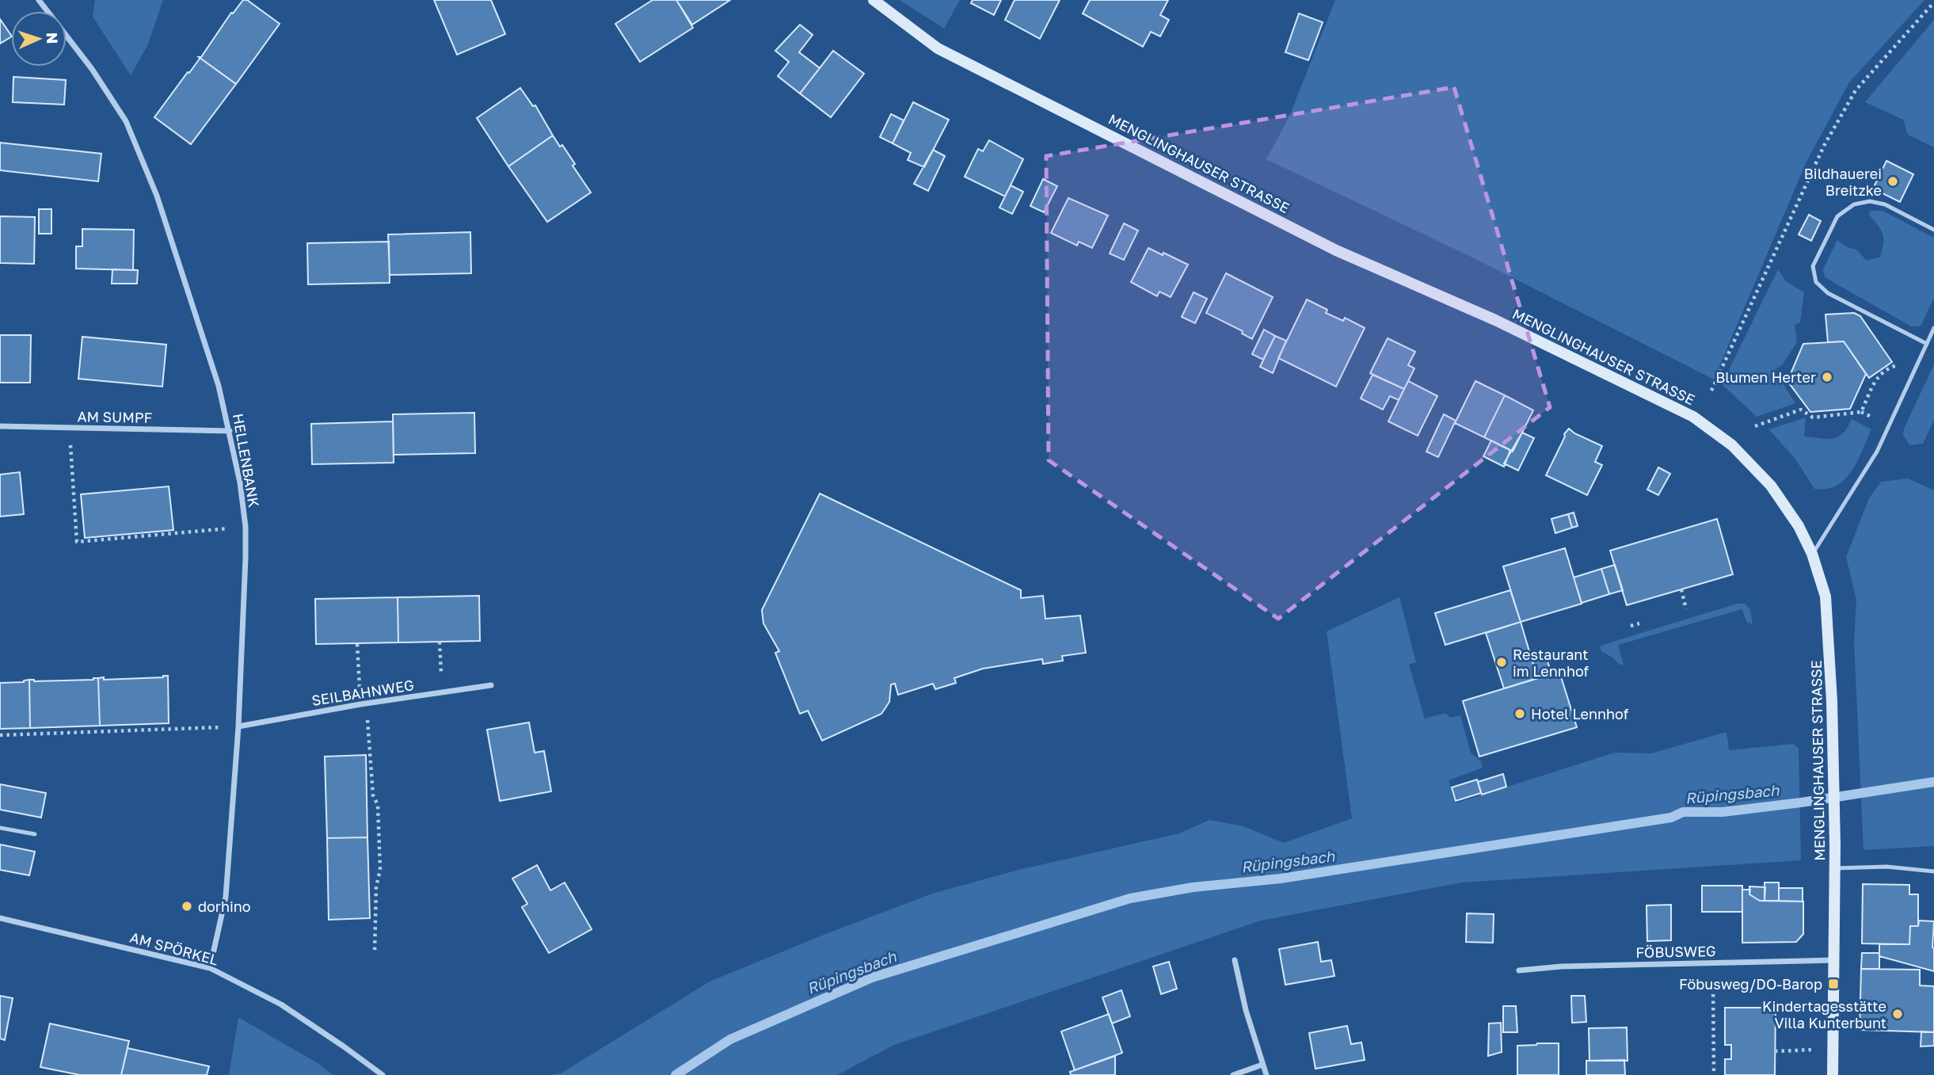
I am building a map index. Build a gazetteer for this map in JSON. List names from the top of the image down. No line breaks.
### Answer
{"streets":{"street":["MENGLINGHAUSER STRASSE","AM SUMPF","HELLENBANK","SEILBAHNWEG","AM SPÖRKEL","FÖBUSWEG"]},"crossings":[["MENGLINGHAUSER STRASSE","FÖBUSWEG"],["AM SUMPF","HELLENBANK"],["HELLENBANK","SEILBAHNWEG"],["HELLENBANK","AM SPÖRKEL"]],"water":["Rüpingsbach"],"places":{"other":["Bildhauerei Breitzke","Blumen Herter","Restaurant im Lennhof","Hotel Lennhof","dorhino","Kindertagesstätte Villa Kunterbunt"],"transit":["Föbusweg/DO-Barop"]},"north":"right"}
